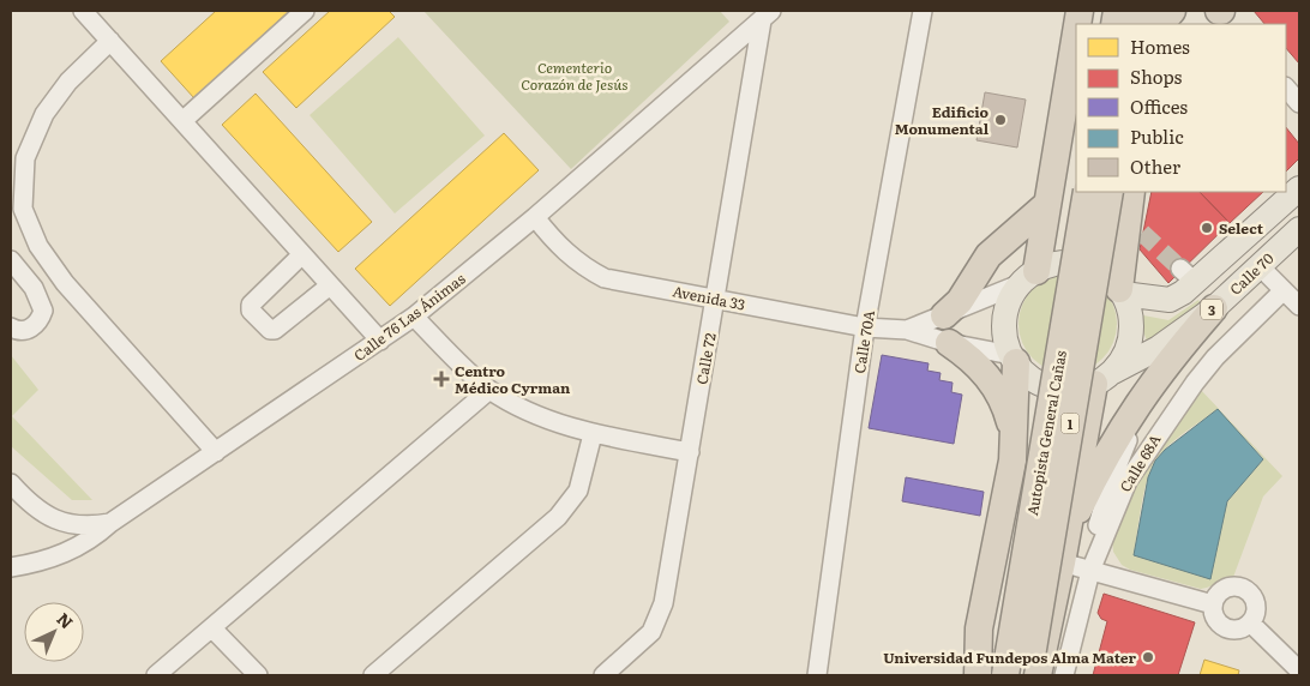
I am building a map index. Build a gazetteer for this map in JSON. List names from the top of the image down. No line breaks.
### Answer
{"streets":{"highway":["1","Autopista General Cañas"],"main road":["Calle 70","3"],"street":["Avenida 33","Calle 76 Las Ánimas","Calle 70A","Calle 72","Calle 68A"]},"crossings":[["Calle 70","Avenida 33"],["Calle 70","3"],["Avenida 33","3"],["Avenida 33","Calle 76 Las Ánimas"],["Avenida 33","Calle 70A"],["Avenida 33","Calle 72"],["Calle 76 Las Ánimas","Calle 72"]],"parks":["Cementerio Corazón de Jesús"],"places":{"other":["Edificio Monumental","Select","Universidad Fundepos Alma Mater"],"health":["Centro Médico Cyrman"]},"legend":["Homes","Shops","Offices","Public","Other"],"north":"top right"}
